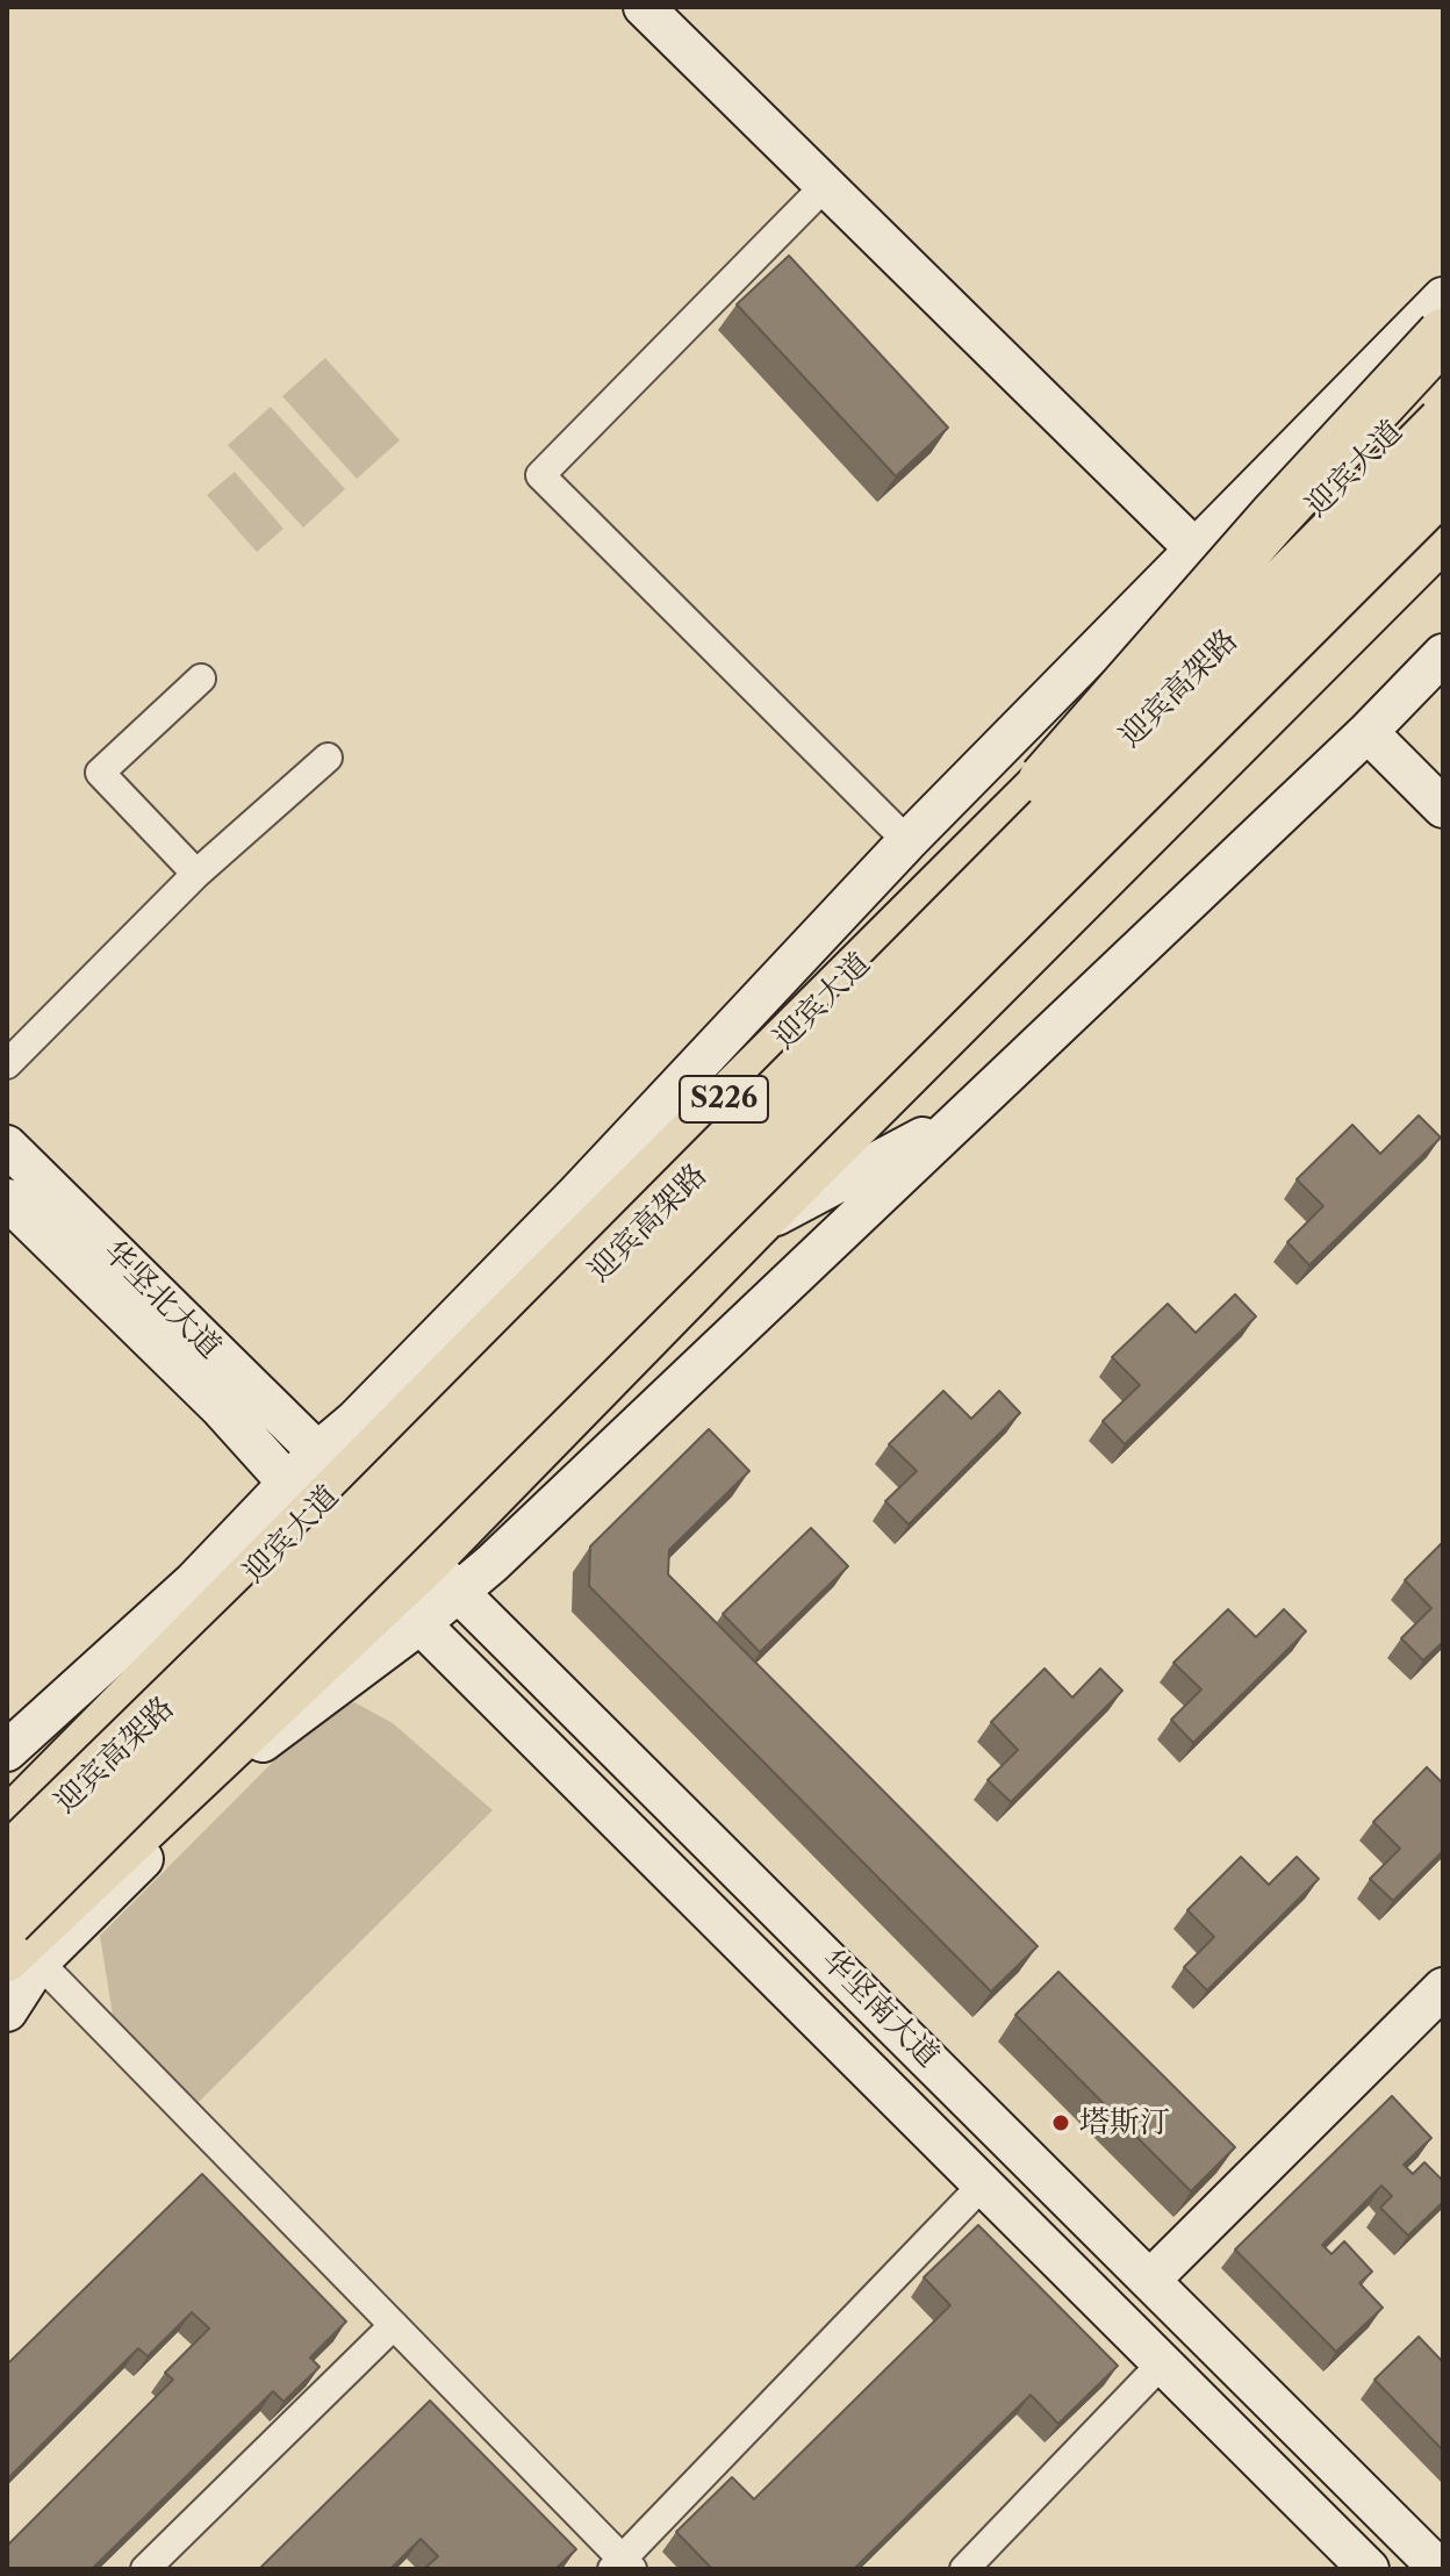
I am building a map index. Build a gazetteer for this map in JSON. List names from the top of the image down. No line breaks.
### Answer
{"streets":{"highway":["迎宾高架路"],"main road":["迎宾大道","S226"],"street":["华坚北大道","华坚南大道"]},"crossings":[["迎宾大道","华坚北大道"],["迎宾大道","华坚南大道"],["华坚北大道","华坚南大道"]],"places":["塔斯汀"]}
